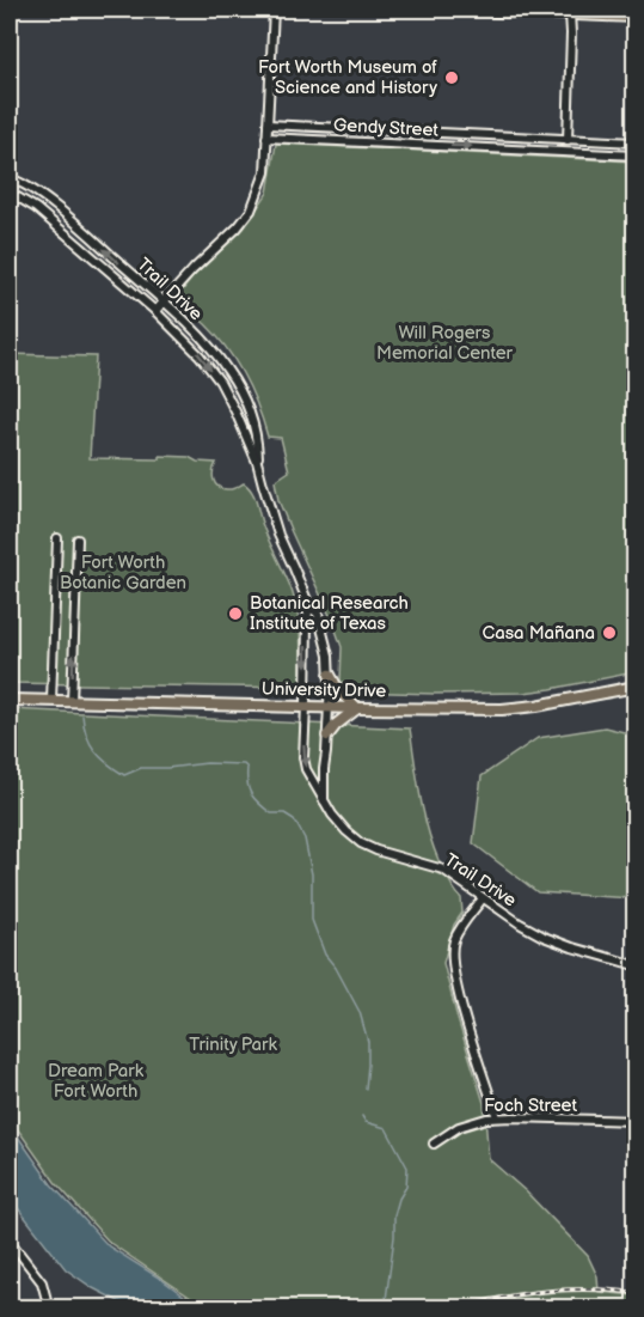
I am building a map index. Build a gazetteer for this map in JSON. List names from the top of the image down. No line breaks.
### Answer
{"streets":{"main road":["University Drive"],"street":["Gendy Street","Trail Drive","Foch Street"]},"crossings":[["Trail Drive","University Drive"]],"parks":["Will Rogers Memorial Center","Fort Worth Botanic Garden","Trinity Park","Dream Park Fort Worth"],"places":["Fort Worth Museum of Science and History","Botanical Research Institute of Texas","Casa Mañana"]}
